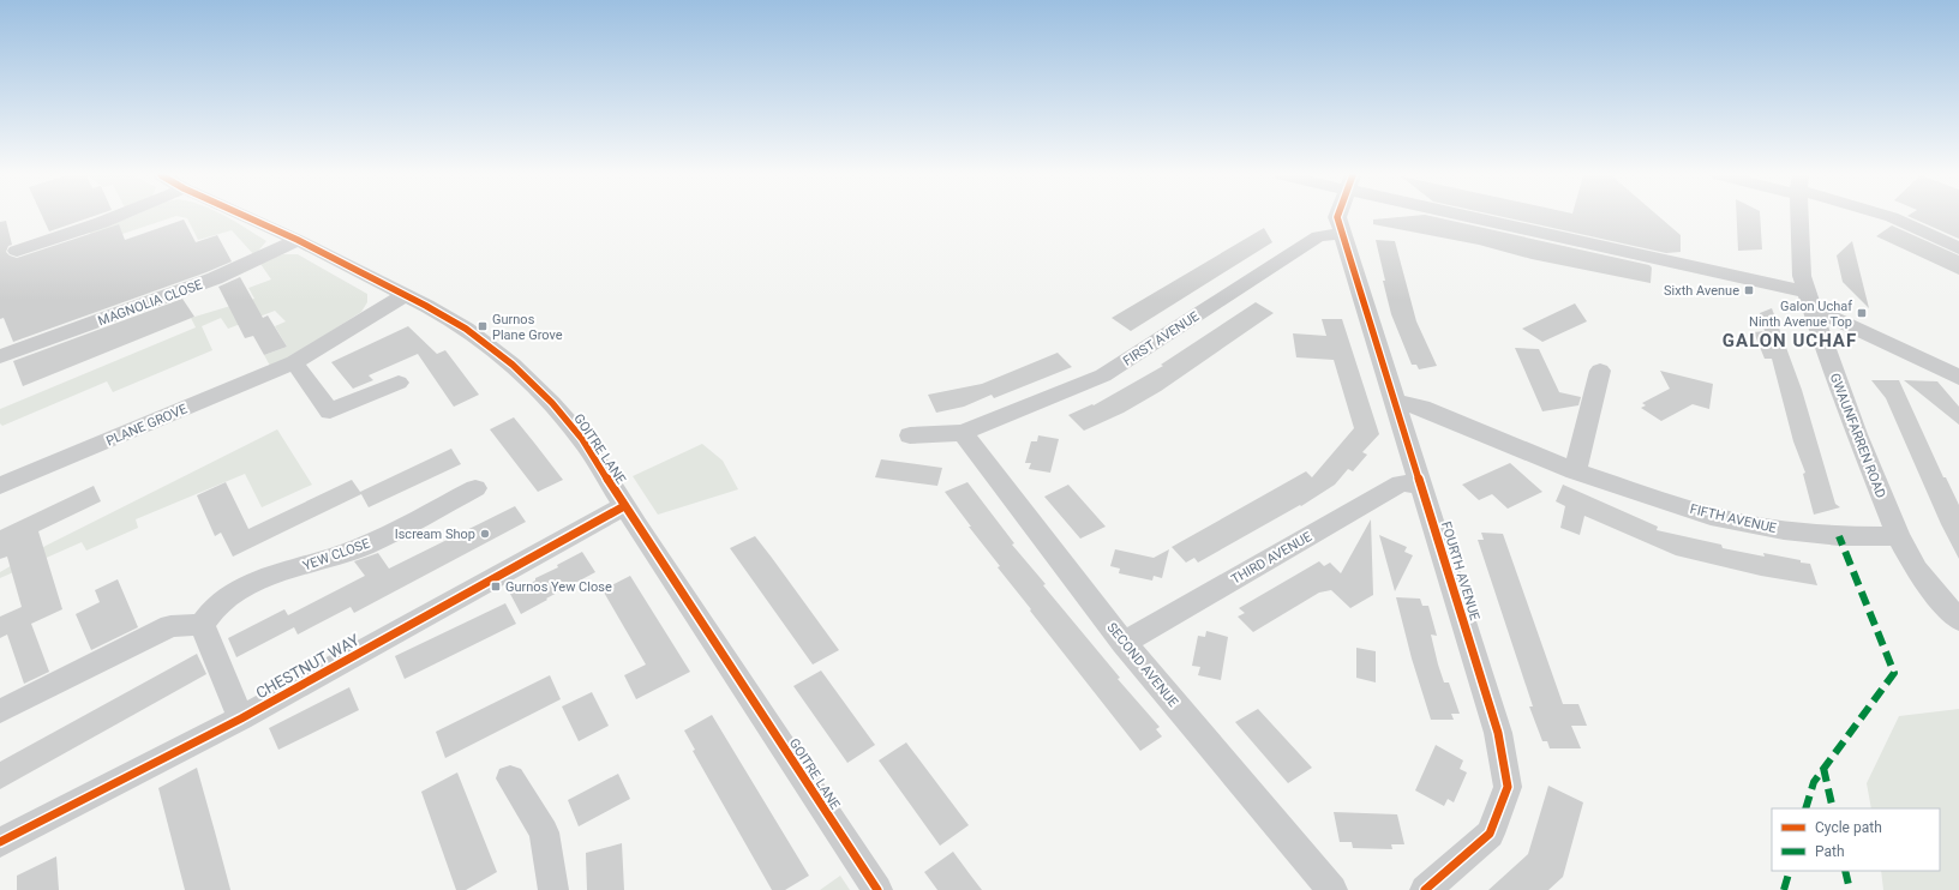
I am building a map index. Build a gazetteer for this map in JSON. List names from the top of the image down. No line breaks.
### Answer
{"streets":{"street":["MAGNOLIA CLOSE","FIRST AVENUE","PLANE GROVE","GWAUNFARREN ROAD","GOITRE LANE","FIFTH AVENUE","YEW CLOSE","THIRD AVENUE","FOURTH AVENUE","SECOND AVENUE","CHESTNUT WAY"]},"crossings":[["MAGNOLIA CLOSE","GOITRE LANE"],["FIRST AVENUE","FOURTH AVENUE"],["FIRST AVENUE","SECOND AVENUE"],["PLANE GROVE","GOITRE LANE"],["GWAUNFARREN ROAD","FIFTH AVENUE"],["GOITRE LANE","CHESTNUT WAY"],["FIFTH AVENUE","FOURTH AVENUE"],["THIRD AVENUE","FOURTH AVENUE"],["THIRD AVENUE","SECOND AVENUE"]],"districts":["GALON UCHAF"],"places":{"transit":["Sixth Avenue","Galon Uchaf Ninth Avenue Top","Gurnos Plane Grove","Gurnos Yew Close"],"other":["Iscream Shop"]},"legend":["Cycle path","Path"]}
